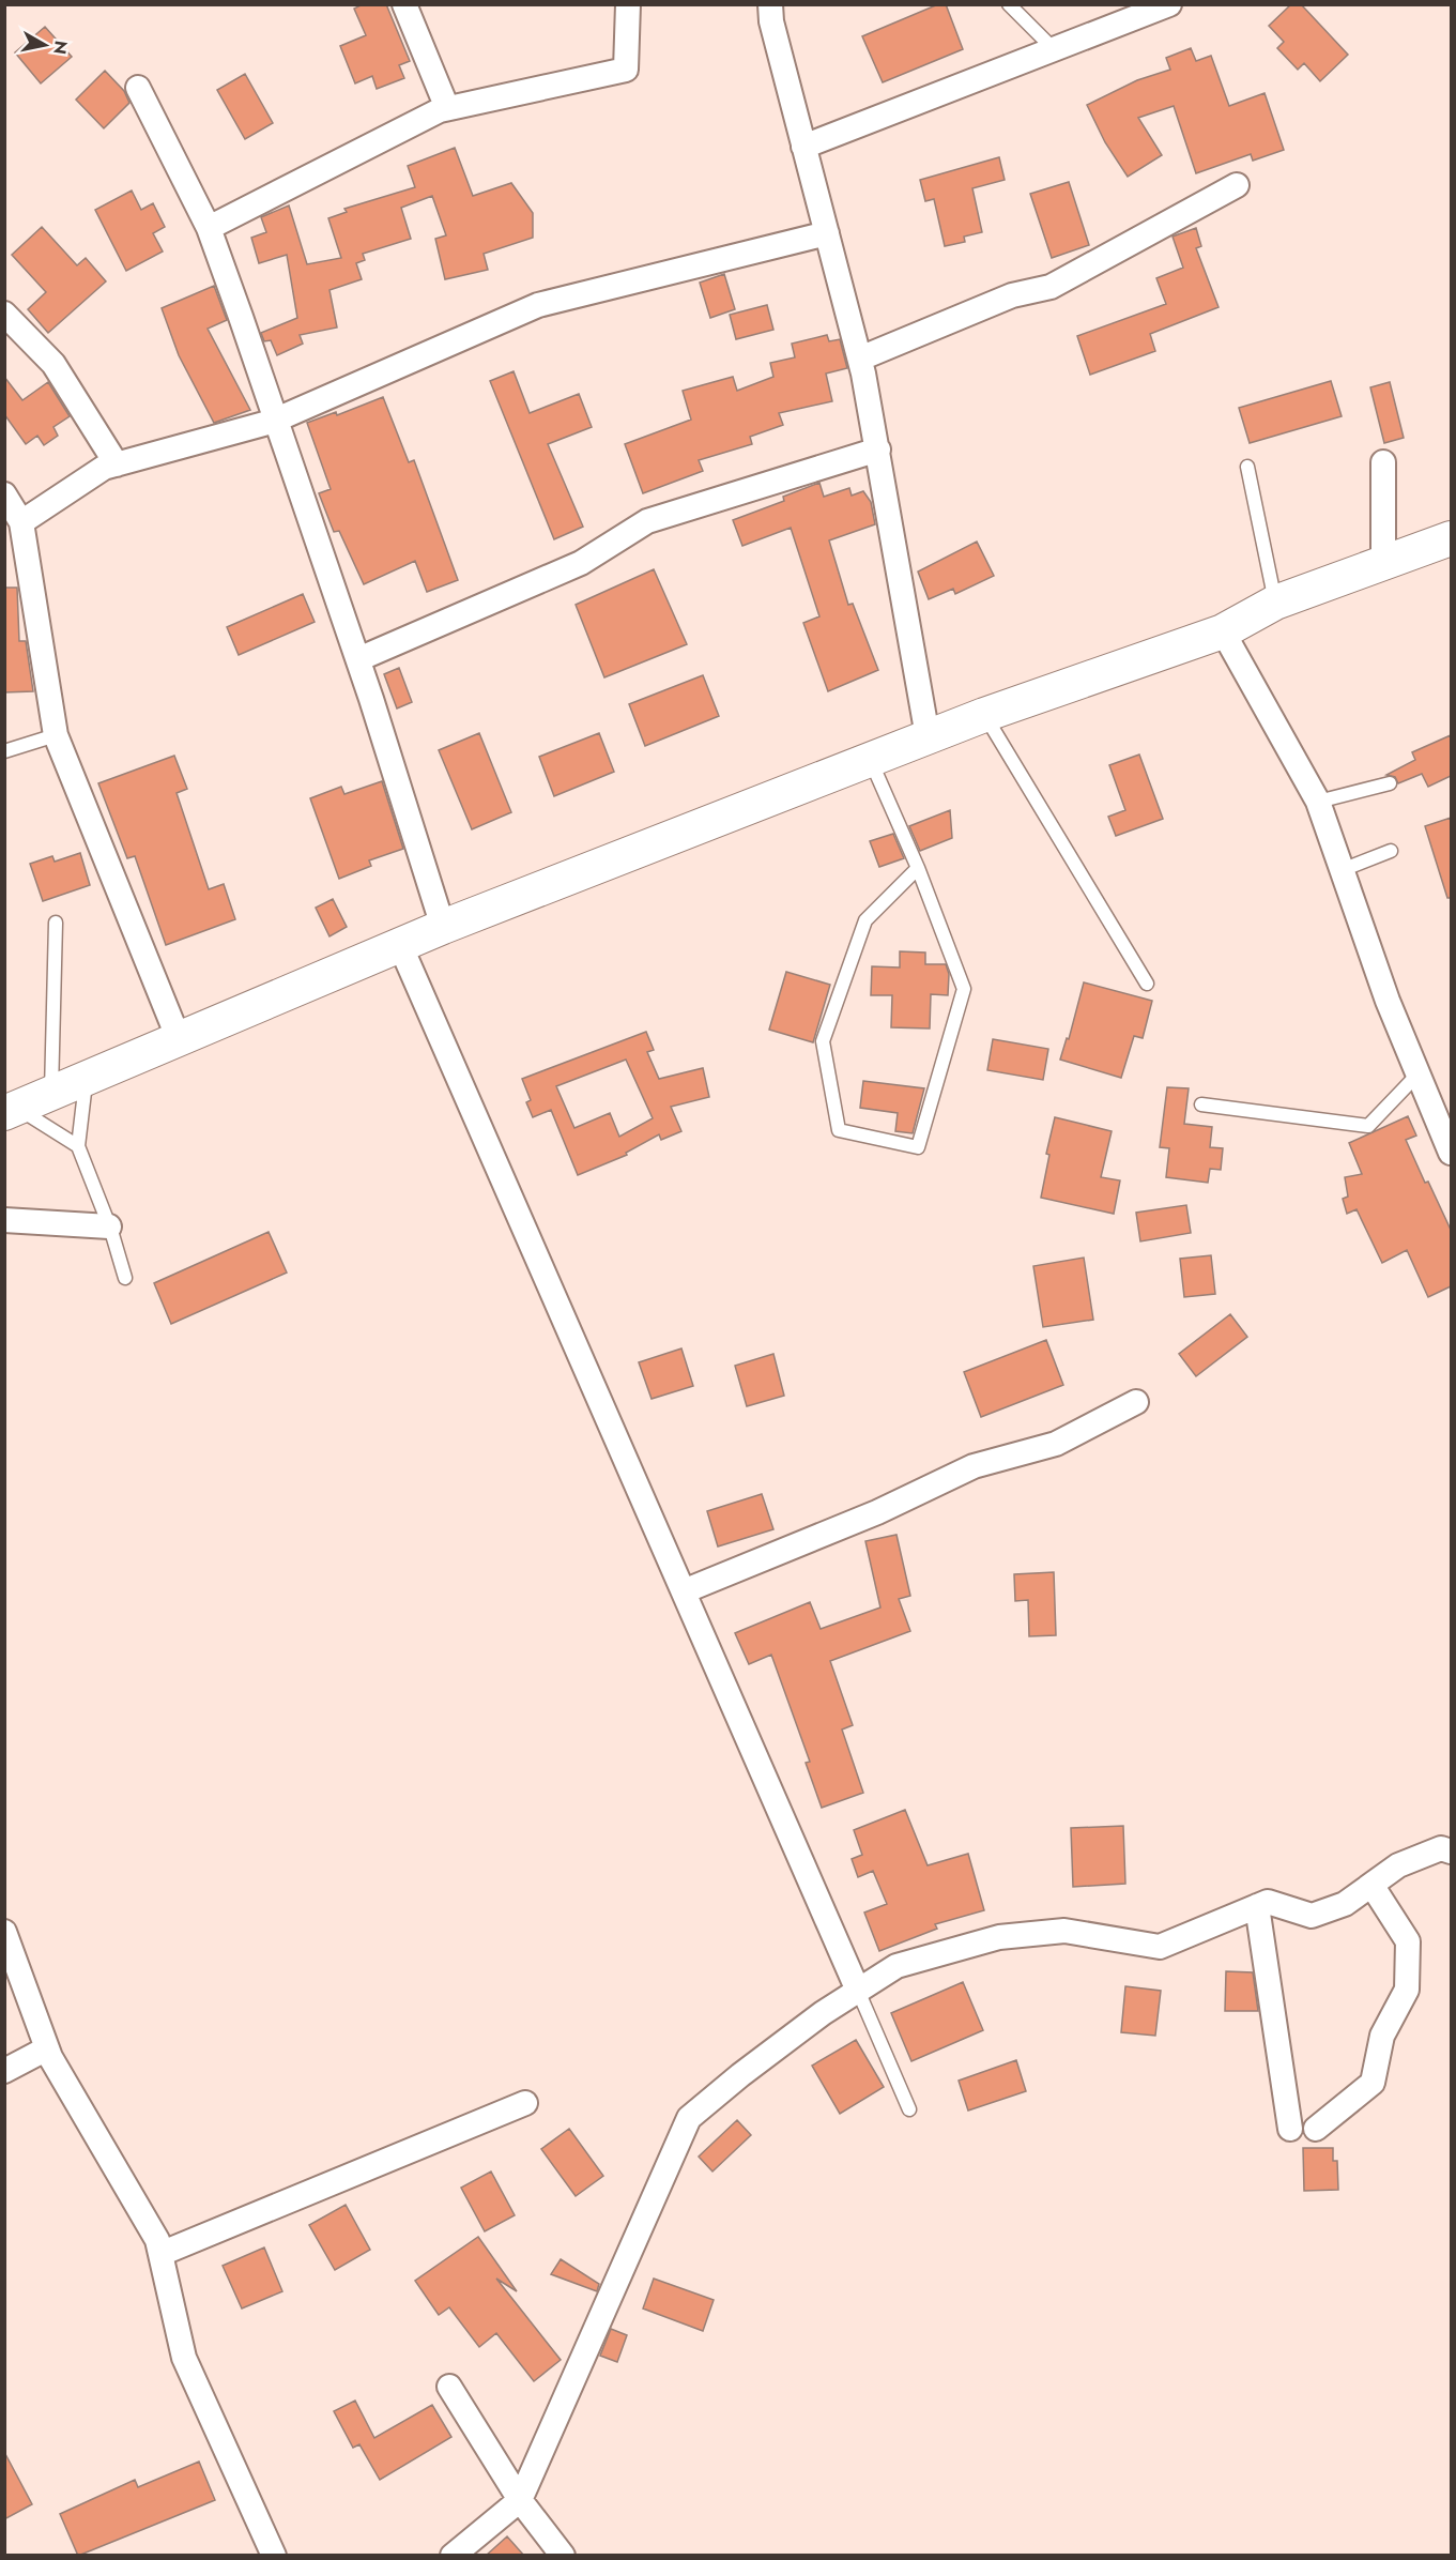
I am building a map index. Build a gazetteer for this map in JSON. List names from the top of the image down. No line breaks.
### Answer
{"north":"right"}
